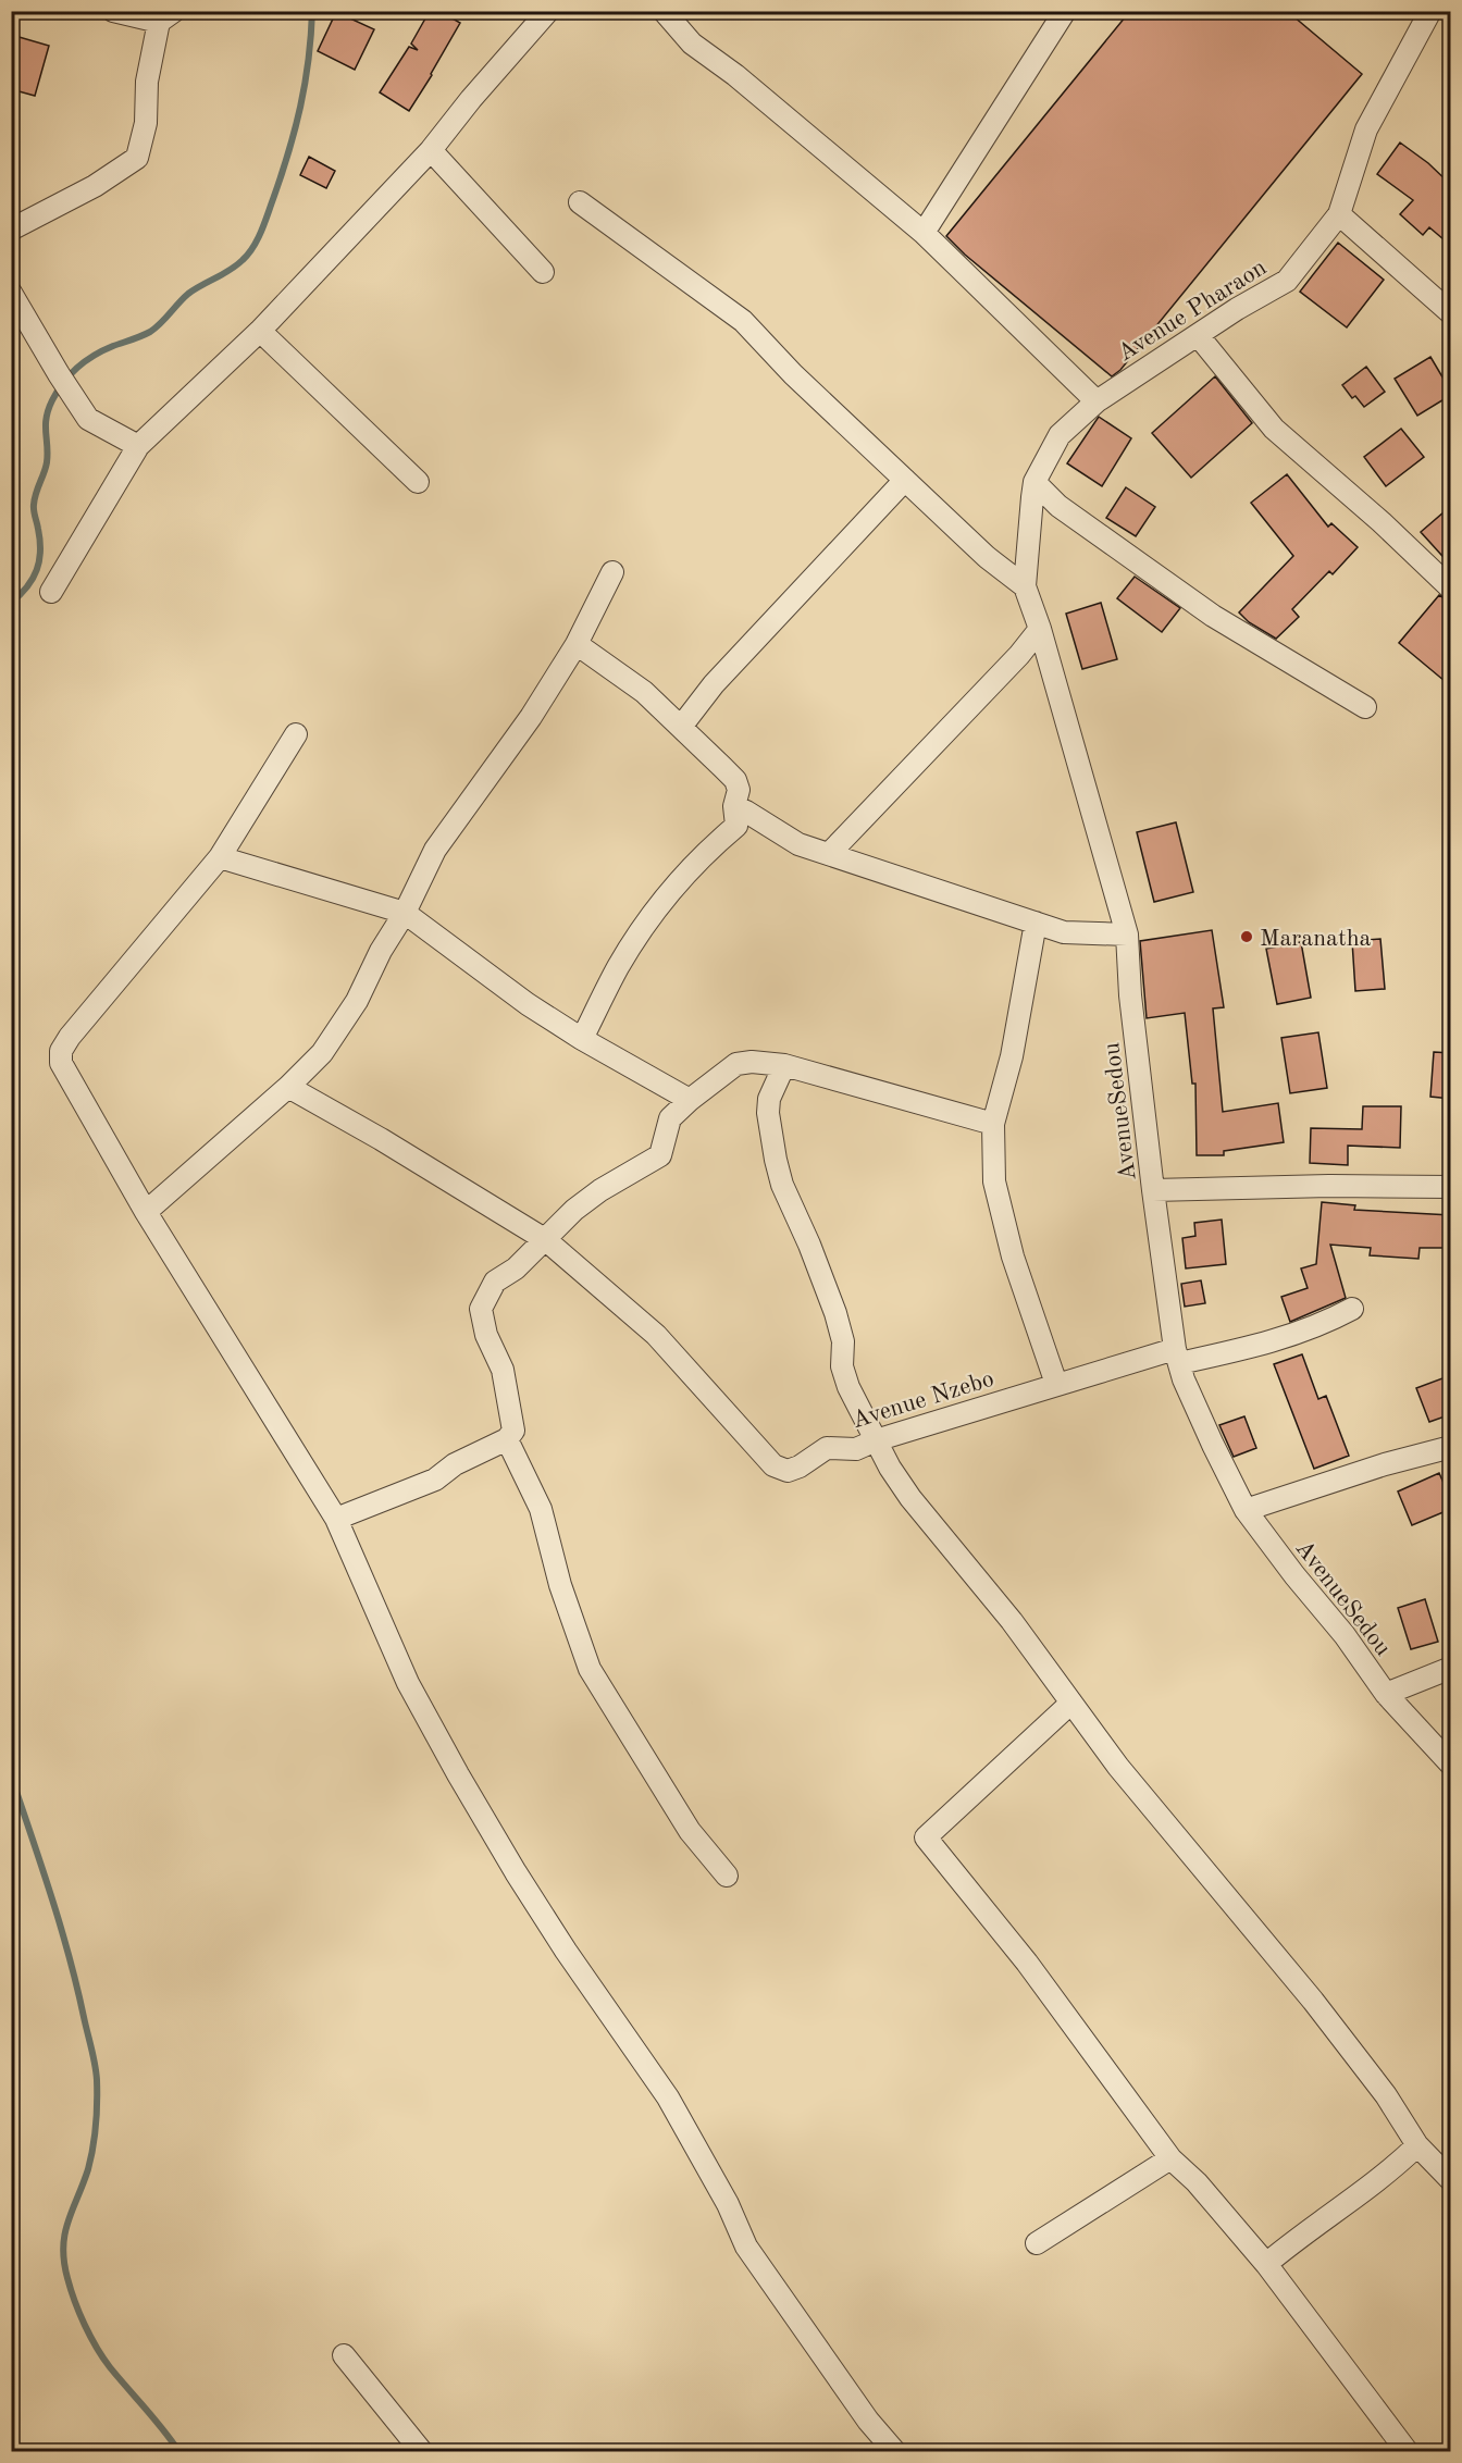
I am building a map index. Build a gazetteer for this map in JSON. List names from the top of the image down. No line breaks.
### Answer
{"streets":{"street":["Avenue Pharaon","AvenueSedou","Avenue Nzebo"]},"crossings":[["Avenue Pharaon","AvenueSedou"],["AvenueSedou","Avenue Nzebo"]],"places":["Maranatha"]}
